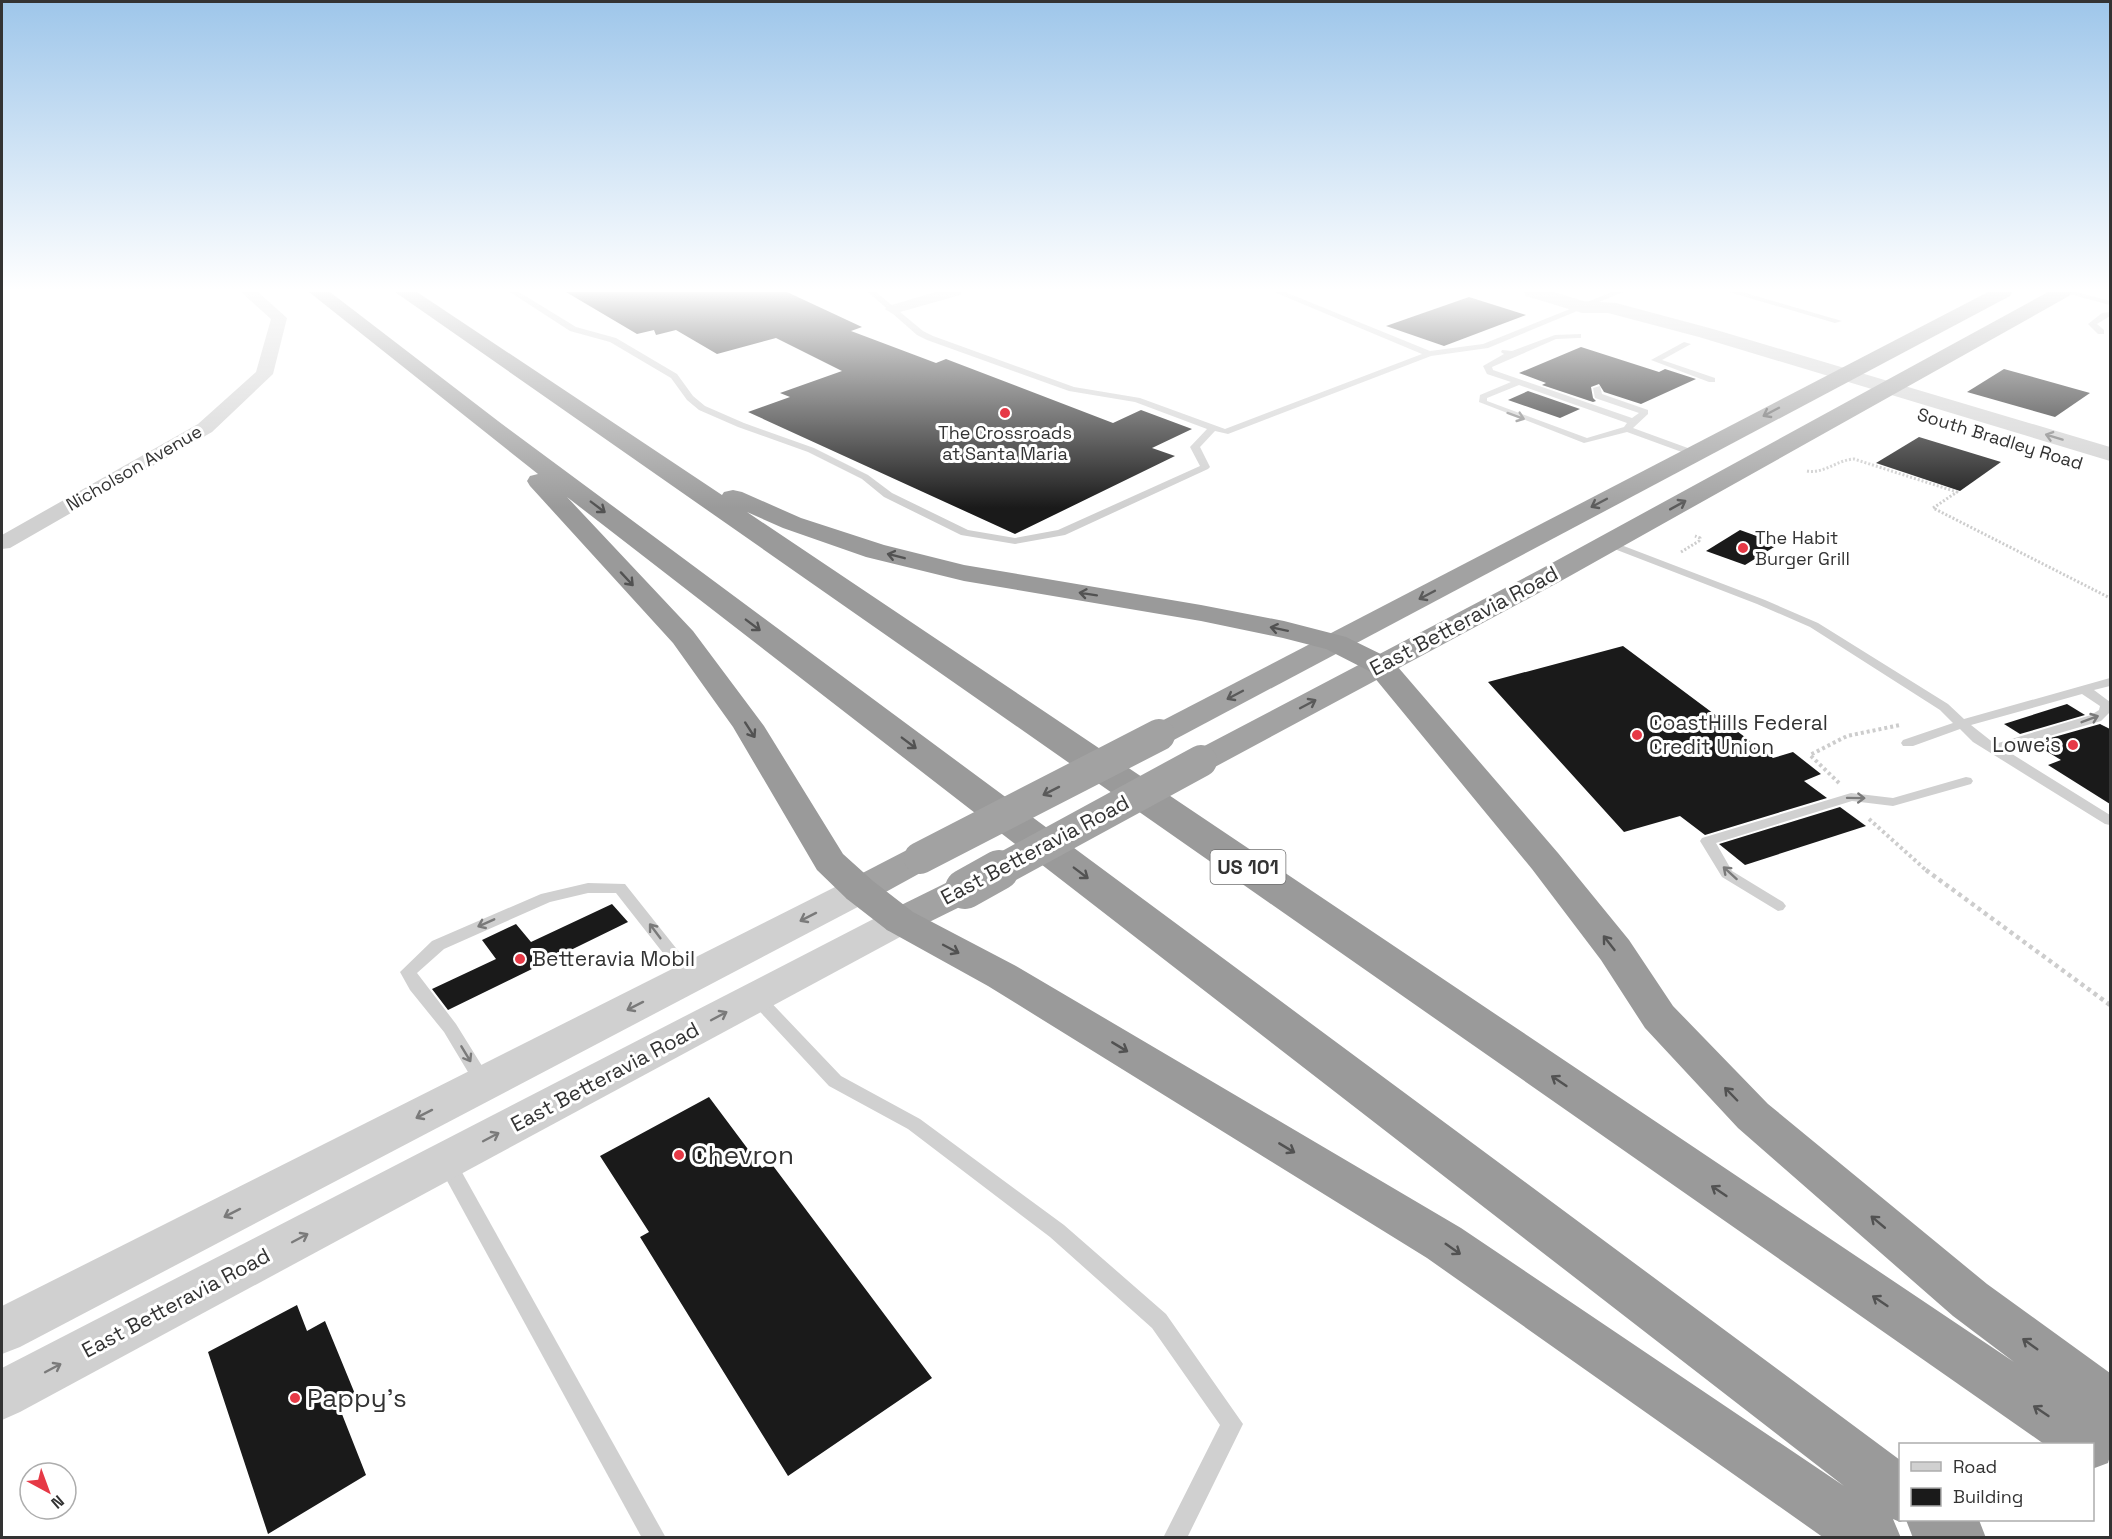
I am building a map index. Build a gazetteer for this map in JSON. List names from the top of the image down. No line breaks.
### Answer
{"streets":{"highway":["East Betteravia Road","US 101"],"street":["South Bradley Road","Nicholson Avenue"]},"crossings":[["South Bradley Road","East Betteravia Road"]],"places":["The Crossroads at Santa Maria","The Habit Burger Grill","CoastHills Federal Credit Union","Lowe's","Betteravia Mobil","Chevron","Pappy's"],"legend":["Road","Building"],"north":"bottom right"}
